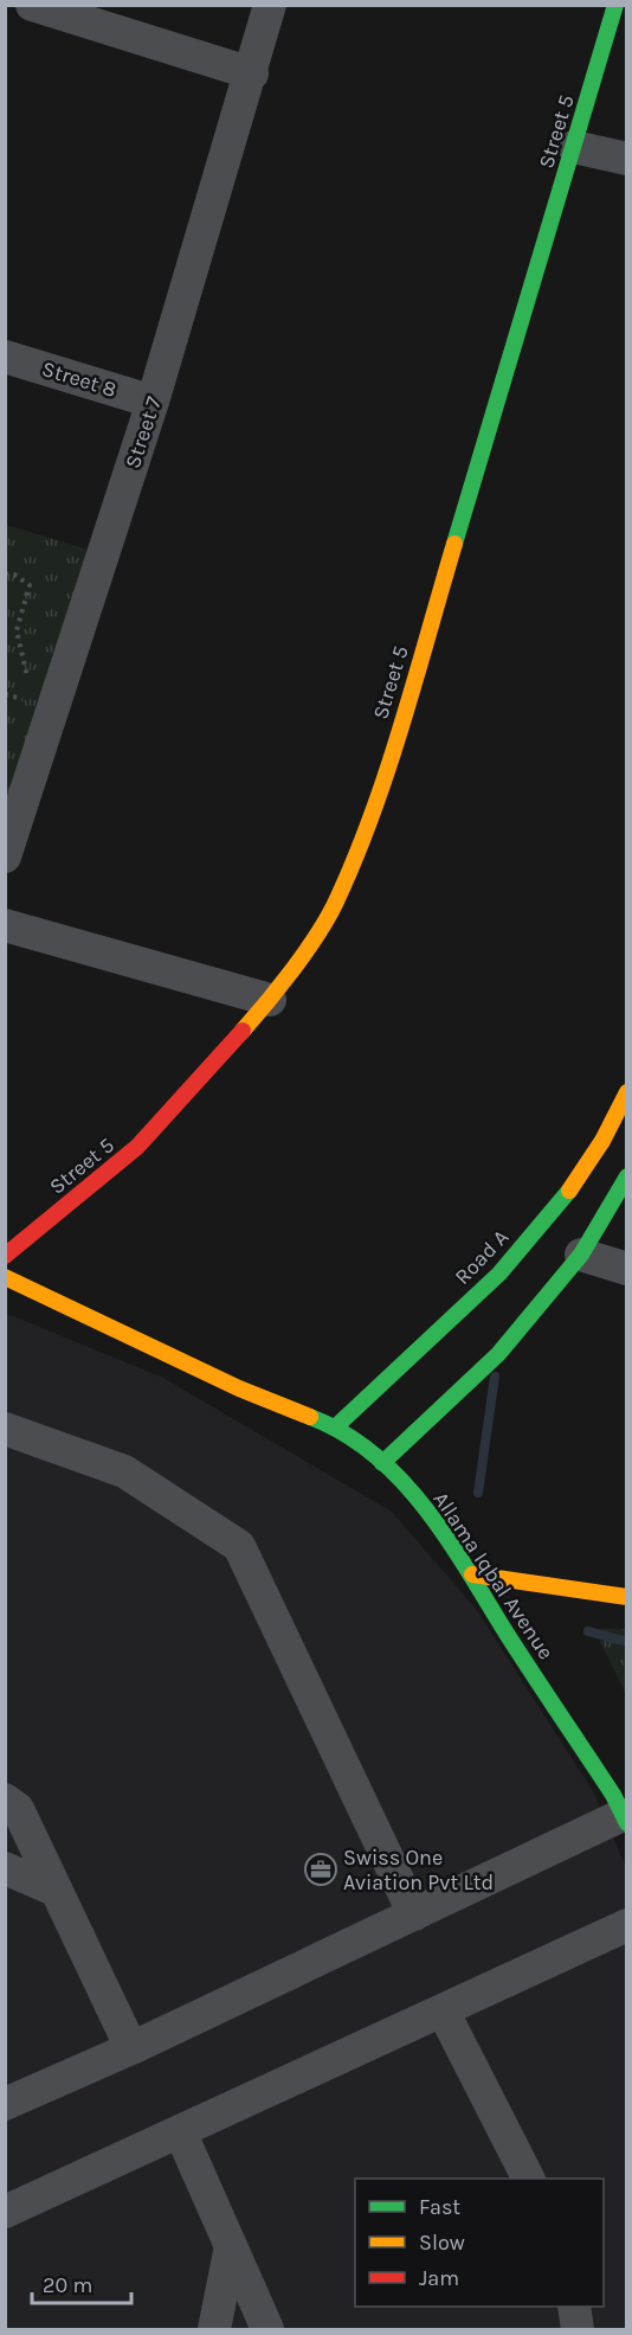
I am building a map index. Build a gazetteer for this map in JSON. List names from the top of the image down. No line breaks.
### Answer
{"streets":{"street":["Street 5","Street 8","Street 7","Road A","Allama Iqbal Avenue"]},"crossings":[["Street 8","Street 7"],["Road A","Allama Iqbal Avenue"]],"places":{"office":["Swiss One Aviation Pvt Ltd"]},"legend":["Fast","Slow","Jam"],"scale_bar":"20 m"}
